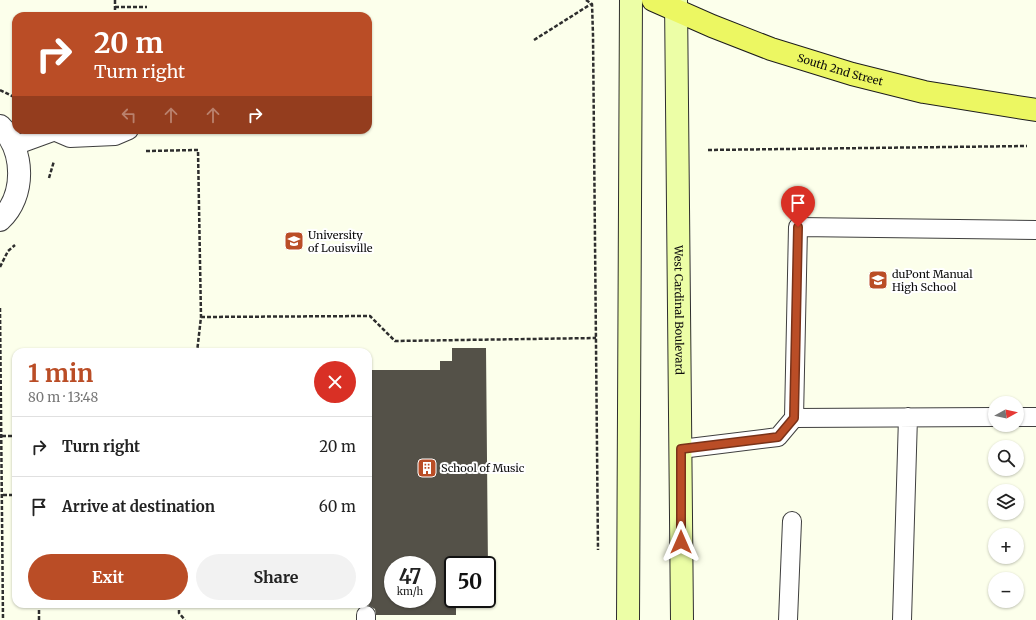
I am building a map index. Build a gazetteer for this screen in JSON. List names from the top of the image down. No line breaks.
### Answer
{"streets":{"main road":["South 2nd Street","West Cardinal Boulevard"]},"crossings":[["South 2nd Street","West Cardinal Boulevard"]],"places":{"school or university":["University of Louisville","duPont Manual High School"],"building":["School of Music"]},"north":"right","page":{"turn":["20 m","Turn right"],"heading":["1 min","80 m · 13:48"],"map_buttons":["+","−"],"list":[{"name":"Turn right","value":"20 m"},{"name":"Arrive at destination","value":"60 m"}],"buttons":["Exit","Share"],"speed":"47 km/h","limit":"50"}}
